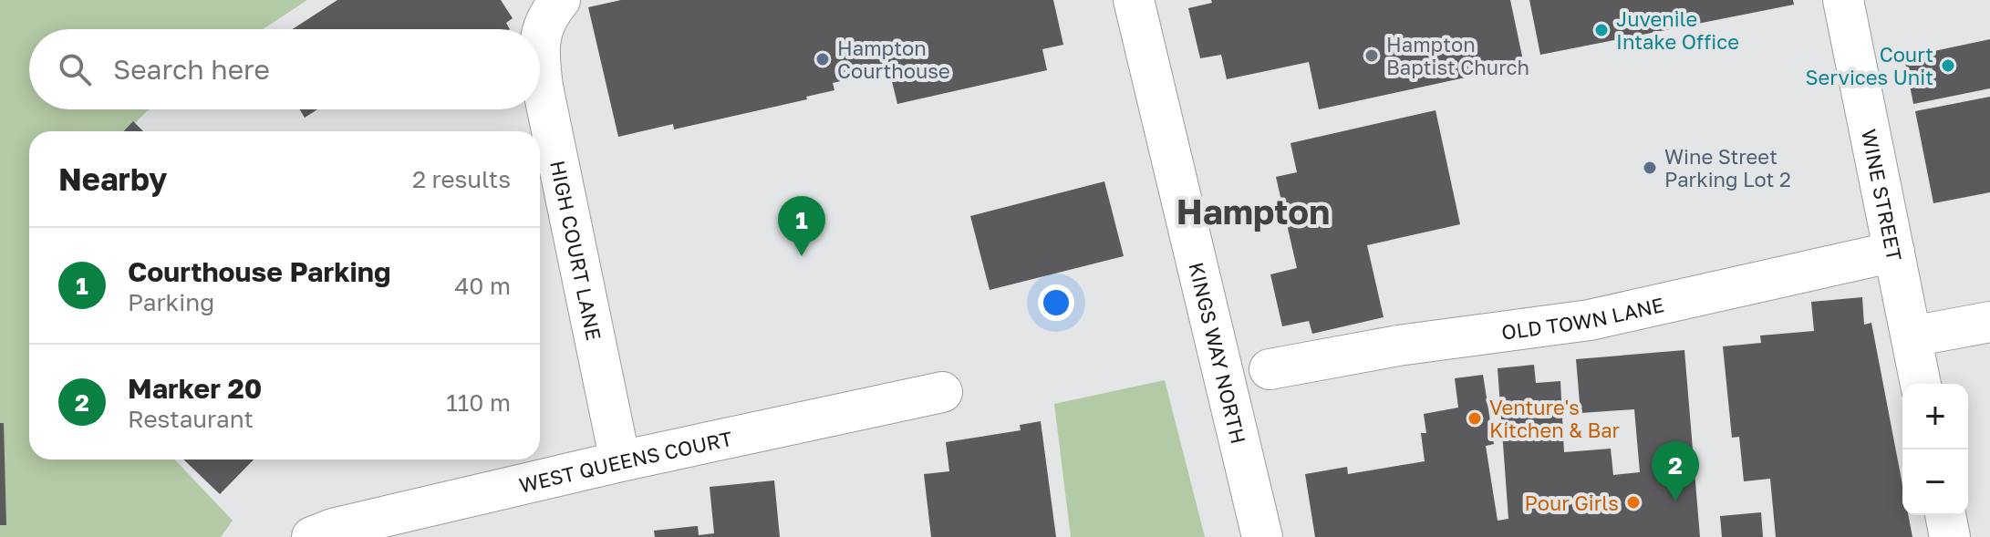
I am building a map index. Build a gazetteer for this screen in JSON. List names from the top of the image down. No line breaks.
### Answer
{"streets":{"street":["WINE STREET","HIGH COURT LANE","OLD TOWN LANE","KINGS WAY NORTH","WEST QUEENS COURT"]},"crossings":[["WINE STREET","OLD TOWN LANE"],["HIGH COURT LANE","WEST QUEENS COURT"]],"districts":["Hampton"],"places":["Juvenile Intake Office","Hampton Baptist Church","Hampton Courthouse","Court Services Unit","Wine Street Parking Lot 2","Venture's Kitchen & Bar","Pour Girls"],"page":{"search":"Search here","heading":["Nearby","2 results"],"pins":["1","2"],"list":[{"mark":"1","name":"Courthouse Parking","note":"Parking","value":"40 m"},{"mark":"2","name":"Marker 20","note":"Restaurant","value":"110 m"}],"map_buttons":["+","−"]}}
